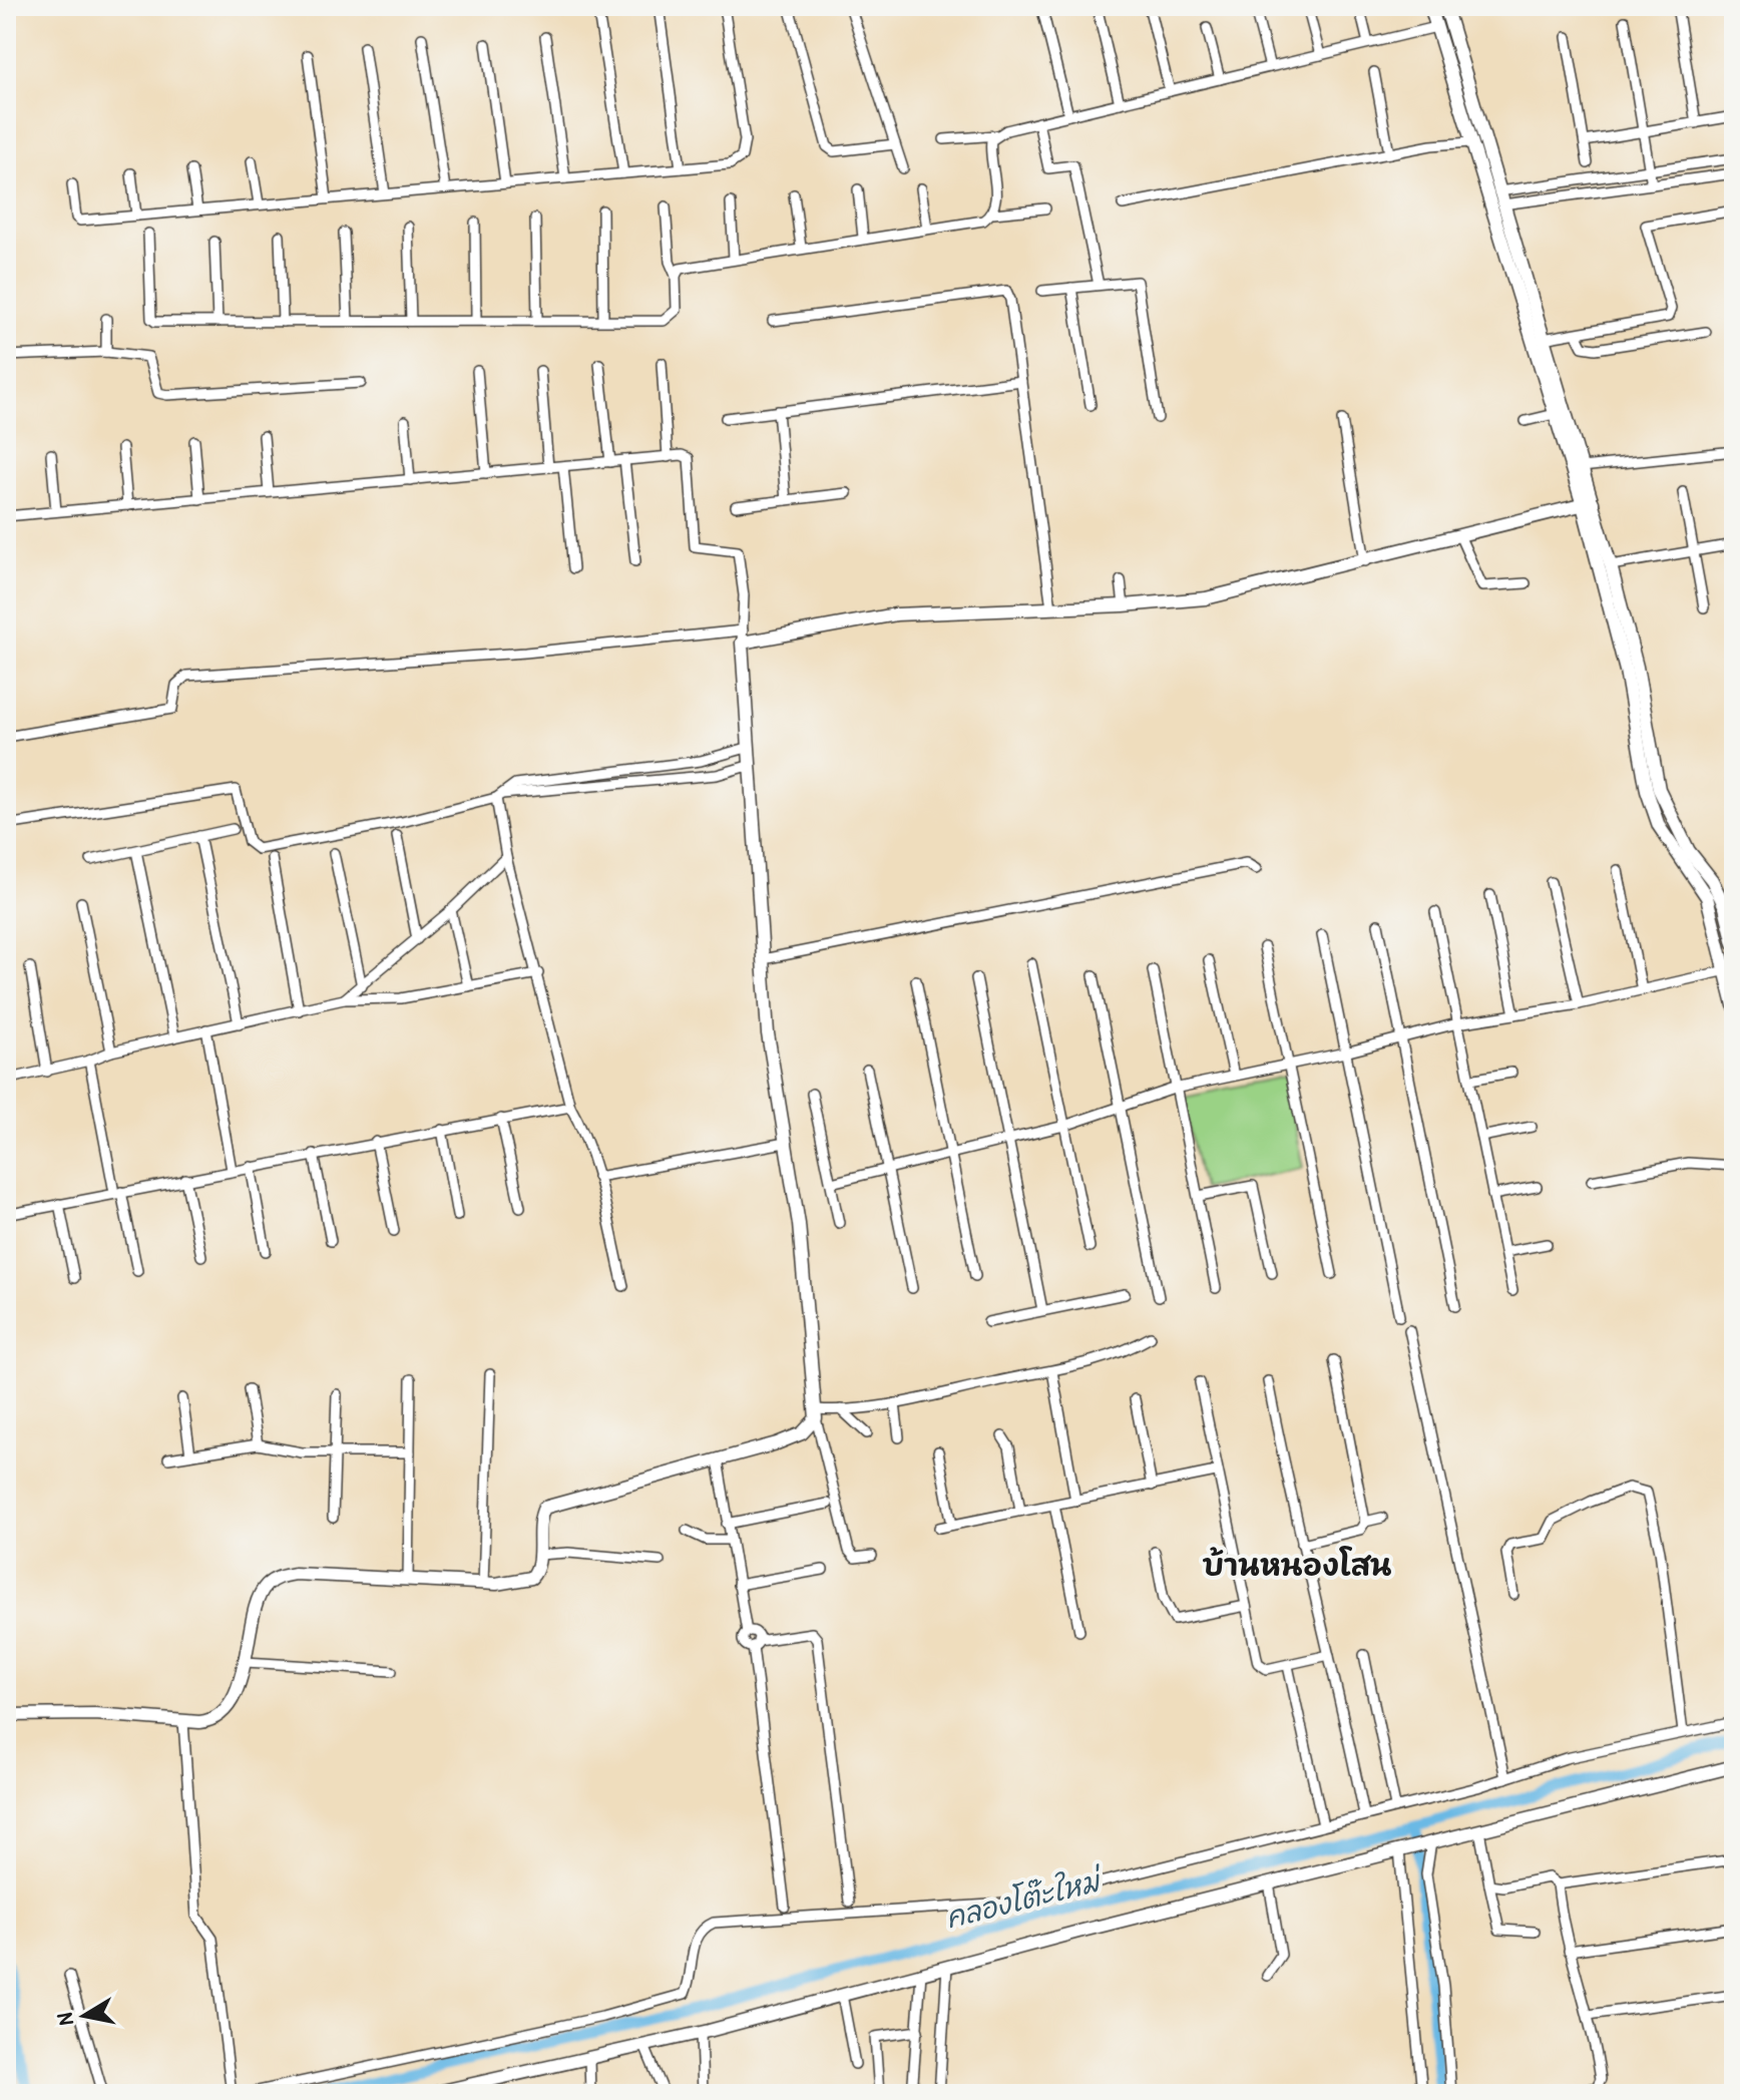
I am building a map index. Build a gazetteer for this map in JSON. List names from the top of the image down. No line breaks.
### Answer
{"districts":["บ้านหนองโสน"],"water":["คลองโต๊ะใหม่"],"north":"left"}
